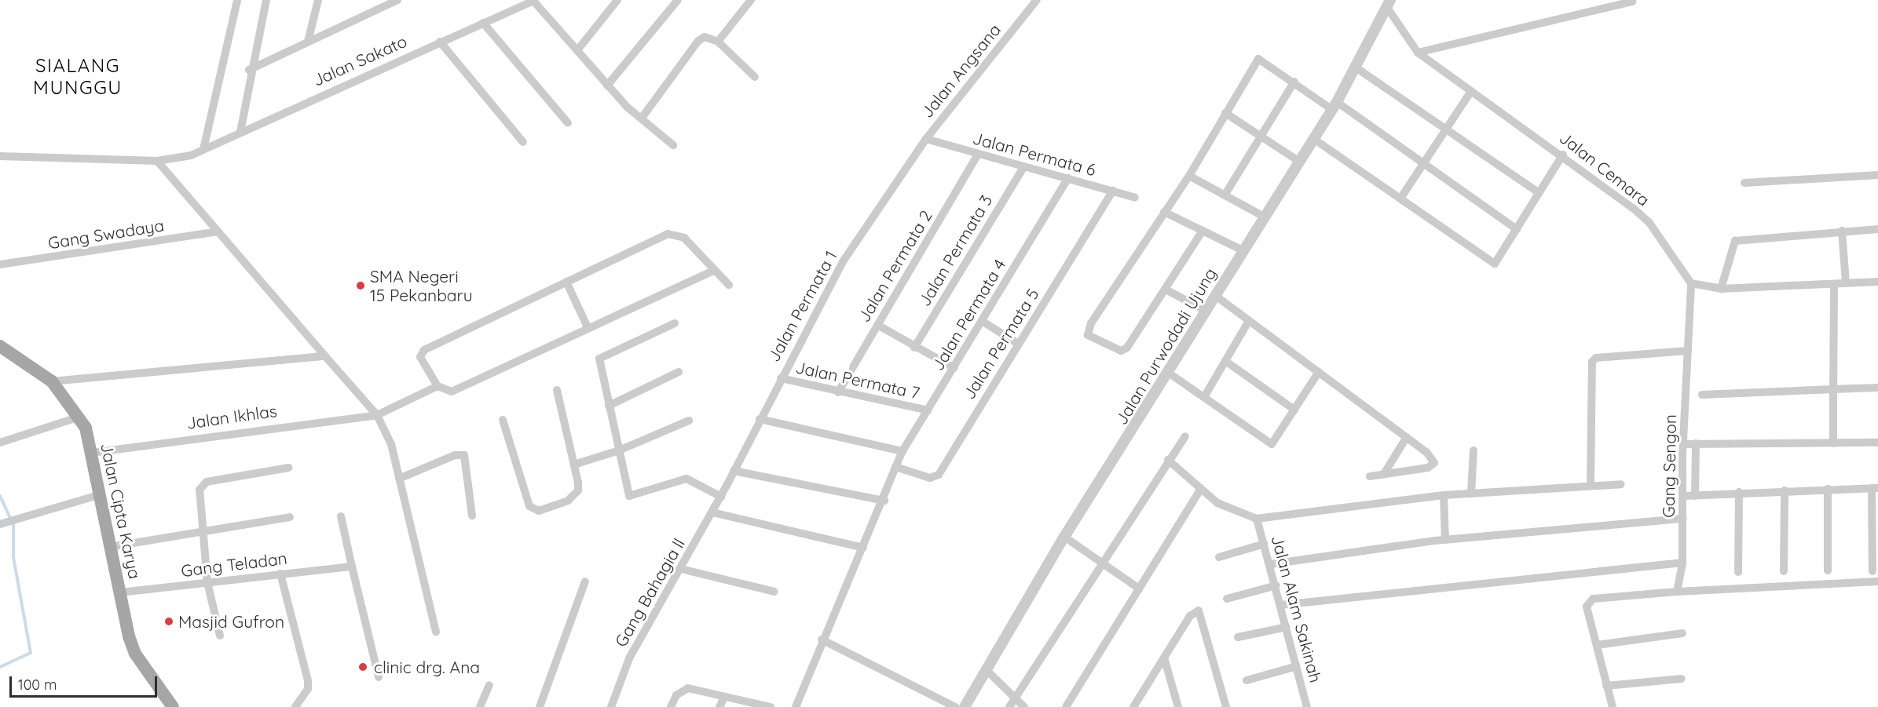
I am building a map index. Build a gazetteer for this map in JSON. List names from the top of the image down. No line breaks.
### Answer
{"streets":{"main road":["Jalan Cipta Karya"],"street":["Jalan Sakato","Jalan Angsana","Jalan Permata 6","Jalan Cemara","Gang Swadaya","Jalan Permata 3","Jalan Permata 2","Jalan Permata 1","Jalan Permata 4","Jalan Permata 5","Jalan Purwodadi Ujung","Jalan Permata 7","Jalan Ikhlas","Gang Sengon","Gang Teladan","Gang Bahagia ll","Jalan Alam Sakinah"]},"crossings":[["Jalan Angsana","Jalan Permata 6"],["Jalan Angsana","Jalan Permata 1"],["Jalan Permata 6","Jalan Permata 3"],["Jalan Permata 6","Jalan Permata 2"],["Jalan Permata 6","Jalan Permata 1"],["Jalan Permata 6","Jalan Permata 4"],["Jalan Permata 6","Jalan Permata 5"],["Jalan Cemara","Jalan Purwodadi Ujung"],["Jalan Cemara","Gang Sengon"],["Jalan Permata 2","Jalan Permata 7"],["Jalan Permata 1","Jalan Permata 7"],["Jalan Permata 1","Gang Bahagia ll"],["Jalan Permata 4","Jalan Permata 5"],["Jalan Permata 4","Jalan Permata 7"],["Jalan Ikhlas","Jalan Cipta Karya"],["Jalan Cipta Karya","Gang Teladan"]],"districts":["SIALANG MUNGGU"],"places":["SMA Negeri 15 Pekanbaru","Masjid Gufron","clinic drg. Ana"],"scale_bar":"100 m"}
